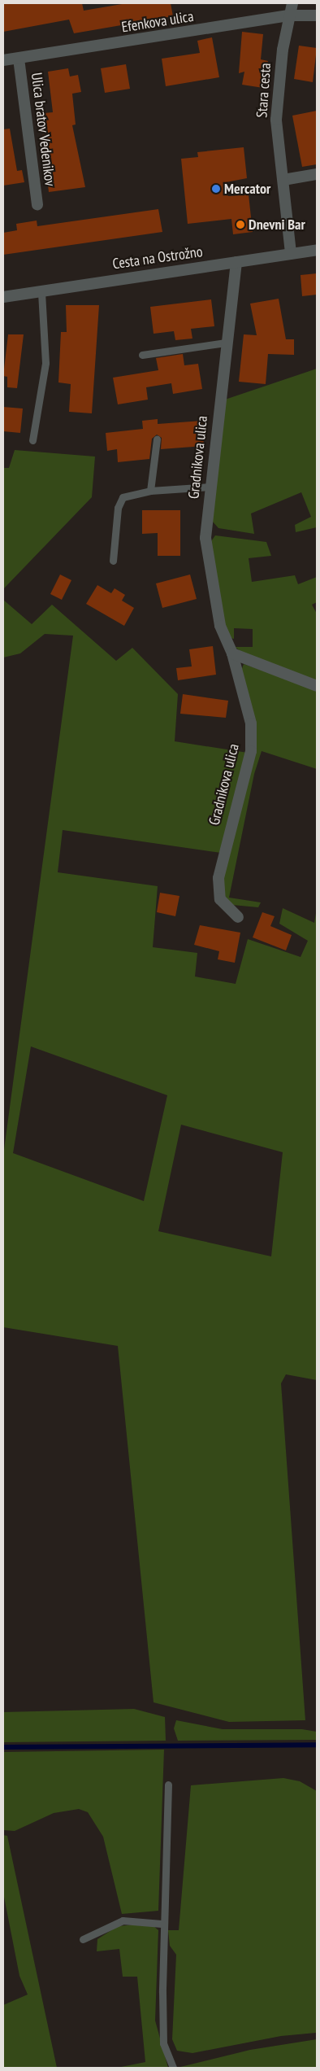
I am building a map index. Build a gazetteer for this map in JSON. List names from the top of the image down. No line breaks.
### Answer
{"streets":{"street":["Efenkova ulica","Stara cesta","Ulica bratov Vedenikov","Cesta na Ostrožno","Gradnikova ulica"]},"crossings":[["Efenkova ulica","Stara cesta"],["Efenkova ulica","Ulica bratov Vedenikov"],["Stara cesta","Cesta na Ostrožno"],["Cesta na Ostrožno","Gradnikova ulica"]],"places":["Mercator","Dnevni Bar"]}
